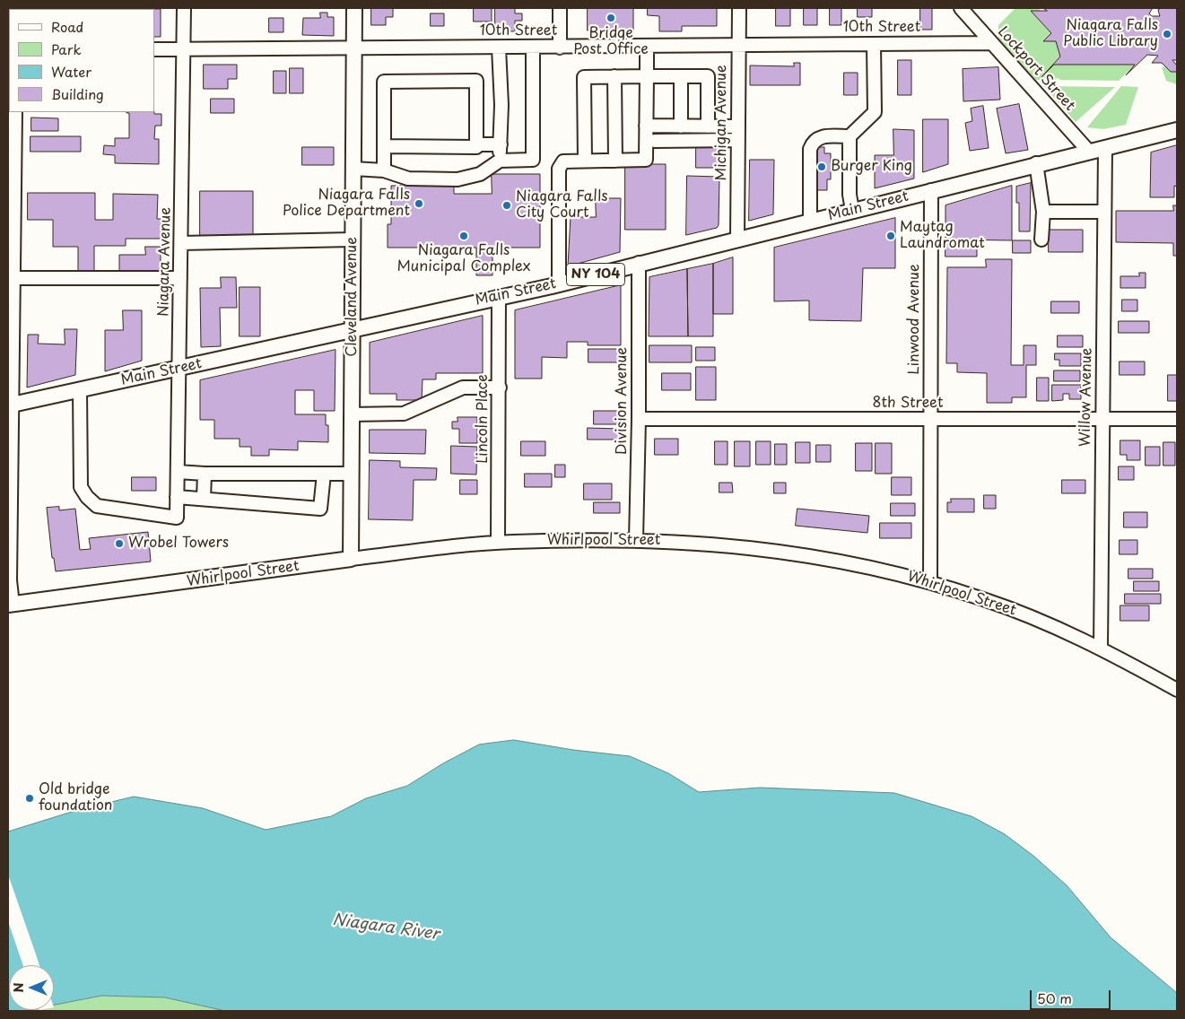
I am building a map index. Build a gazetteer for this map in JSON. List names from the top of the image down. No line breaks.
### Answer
{"streets":{"main road":["Main Street","NY 104","Cleveland Avenue","Whirlpool Street"],"street":["10th Street","Lockport Street","Michigan Avenue","Niagara Avenue","Linwood Avenue","Willow Avenue","Division Avenue","8th Street","Lincoln Place"]},"crossings":[["10th Street","Lockport Street"],["10th Street","Michigan Avenue"],["10th Street","Niagara Avenue"],["10th Street","Cleveland Avenue"],["Lockport Street","Main Street"],["Michigan Avenue","Main Street"],["Main Street","Niagara Avenue"],["Main Street","Cleveland Avenue"],["Main Street","Linwood Avenue"],["Main Street","Willow Avenue"],["Main Street","Division Avenue"],["Main Street","Lincoln Place"],["Cleveland Avenue","Whirlpool Street"],["Linwood Avenue","8th Street"],["Linwood Avenue","Whirlpool Street"],["Willow Avenue","8th Street"],["Willow Avenue","Whirlpool Street"],["Division Avenue","8th Street"],["Division Avenue","Whirlpool Street"],["Lincoln Place","Whirlpool Street"]],"water":["Niagara River"],"places":["Bridge Post Office","Niagara Falls Public Library","Burger King","Niagara Falls Police Department","Niagara Falls City Court","Niagara Falls Municipal Complex","Maytag Laundromat","Wrobel Towers","Old bridge foundation"],"legend":["Road","Park","Water","Building"],"scale_bar":"50 m","north":"left"}
